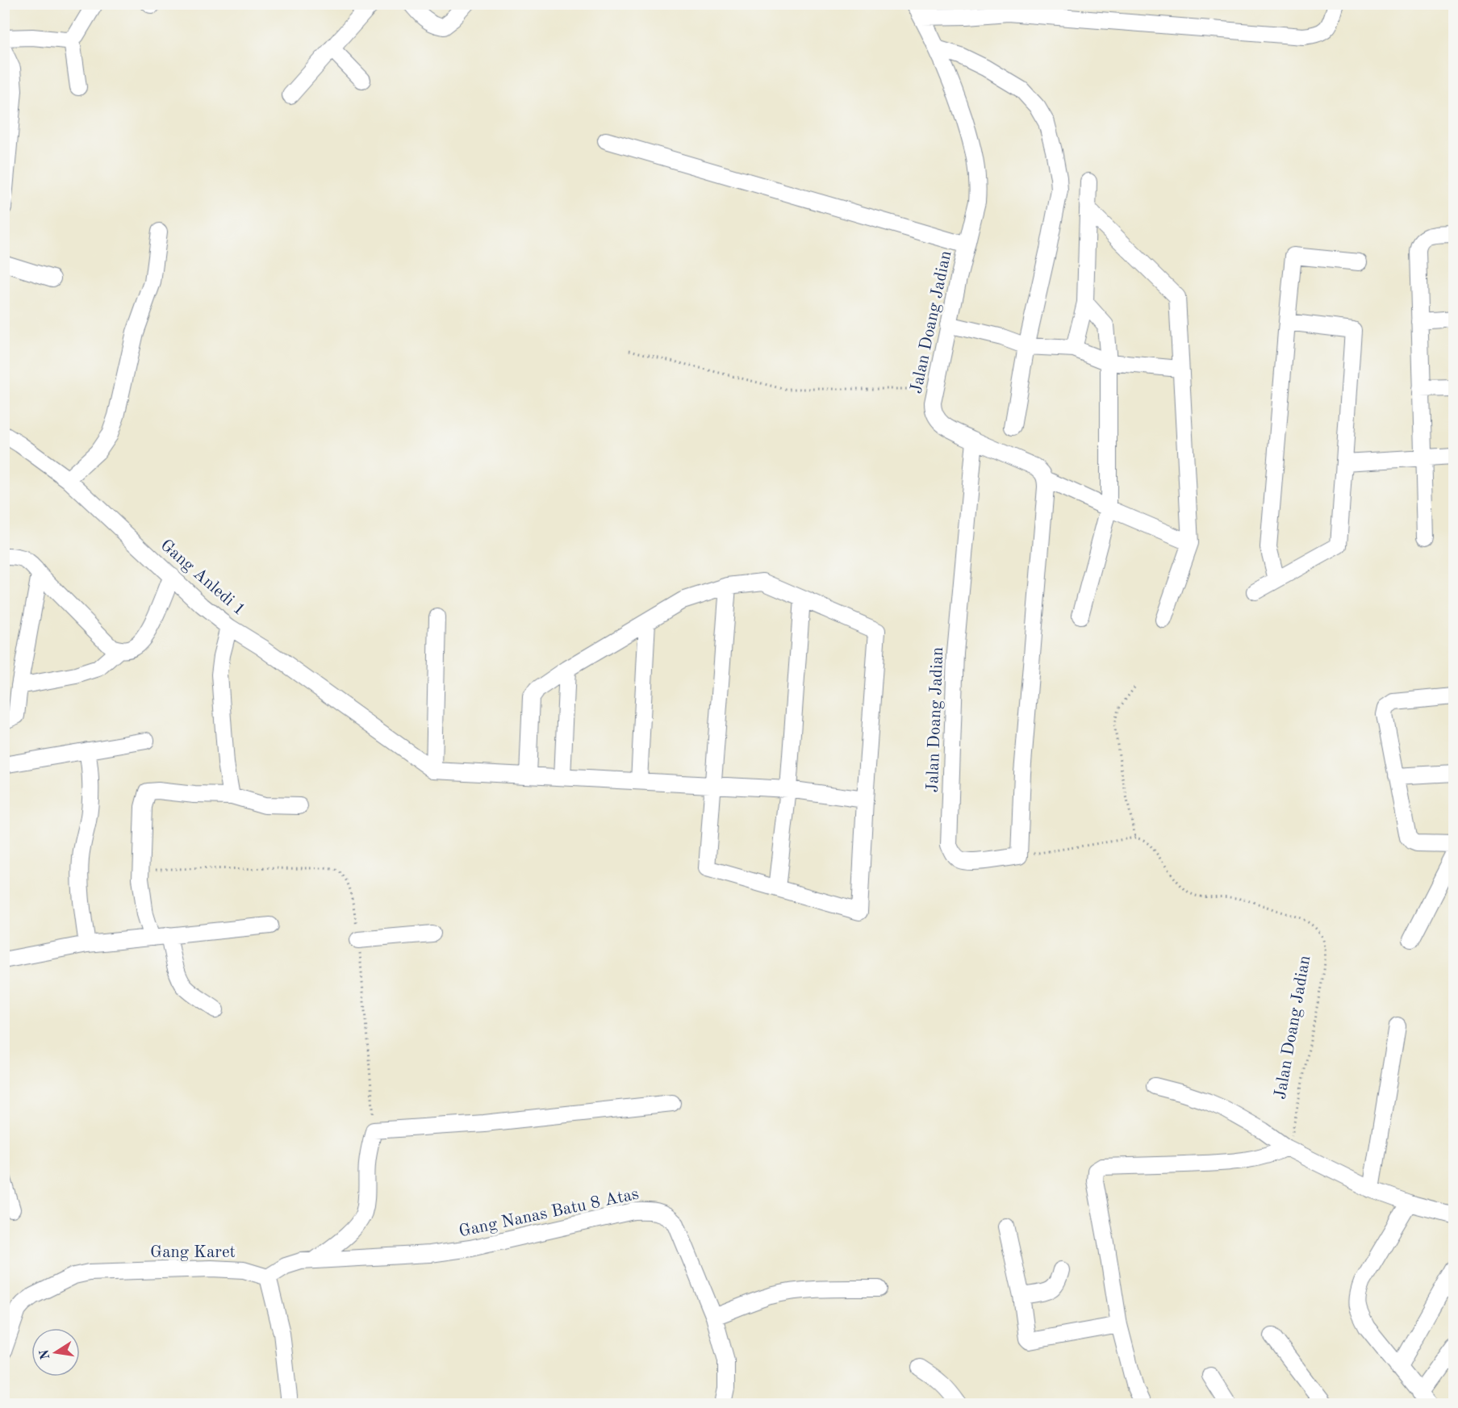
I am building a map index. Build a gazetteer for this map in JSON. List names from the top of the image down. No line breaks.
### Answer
{"streets":{"street":["Jalan Doang Jadian","Gang Anledi 1","Gang Nanas Batu 8 Atas","Gang Karet"]},"crossings":[["Gang Nanas Batu 8 Atas","Gang Karet"]],"north":"left"}
